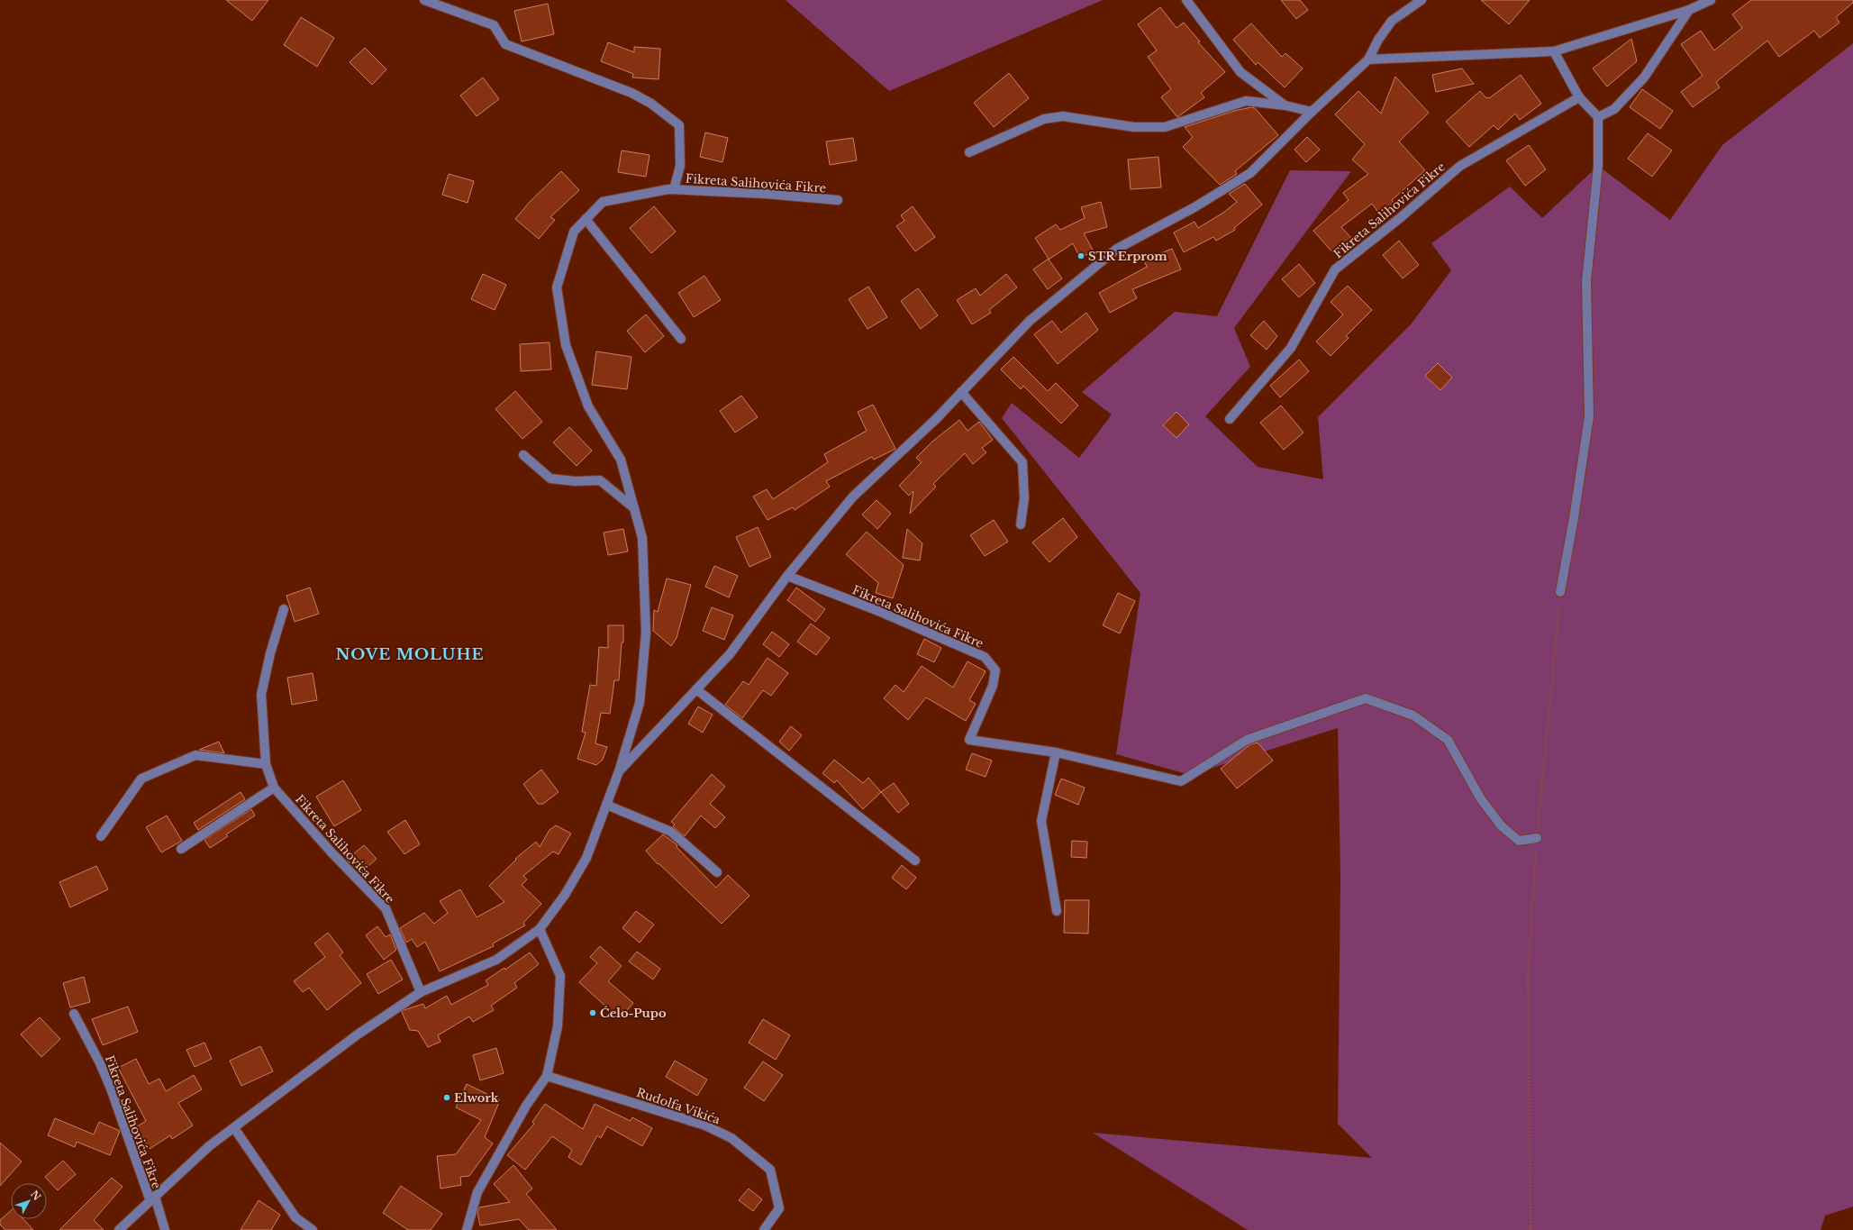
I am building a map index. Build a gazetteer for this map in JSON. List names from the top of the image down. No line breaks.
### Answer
{"streets":{"street":["Fikreta Salihovića Fikre","Rudolfa Vikića"]},"districts":["NOVE MOLUHE"],"places":["STR Erprom","Ćelo-Pupo","Elwork"],"north":"top right"}
